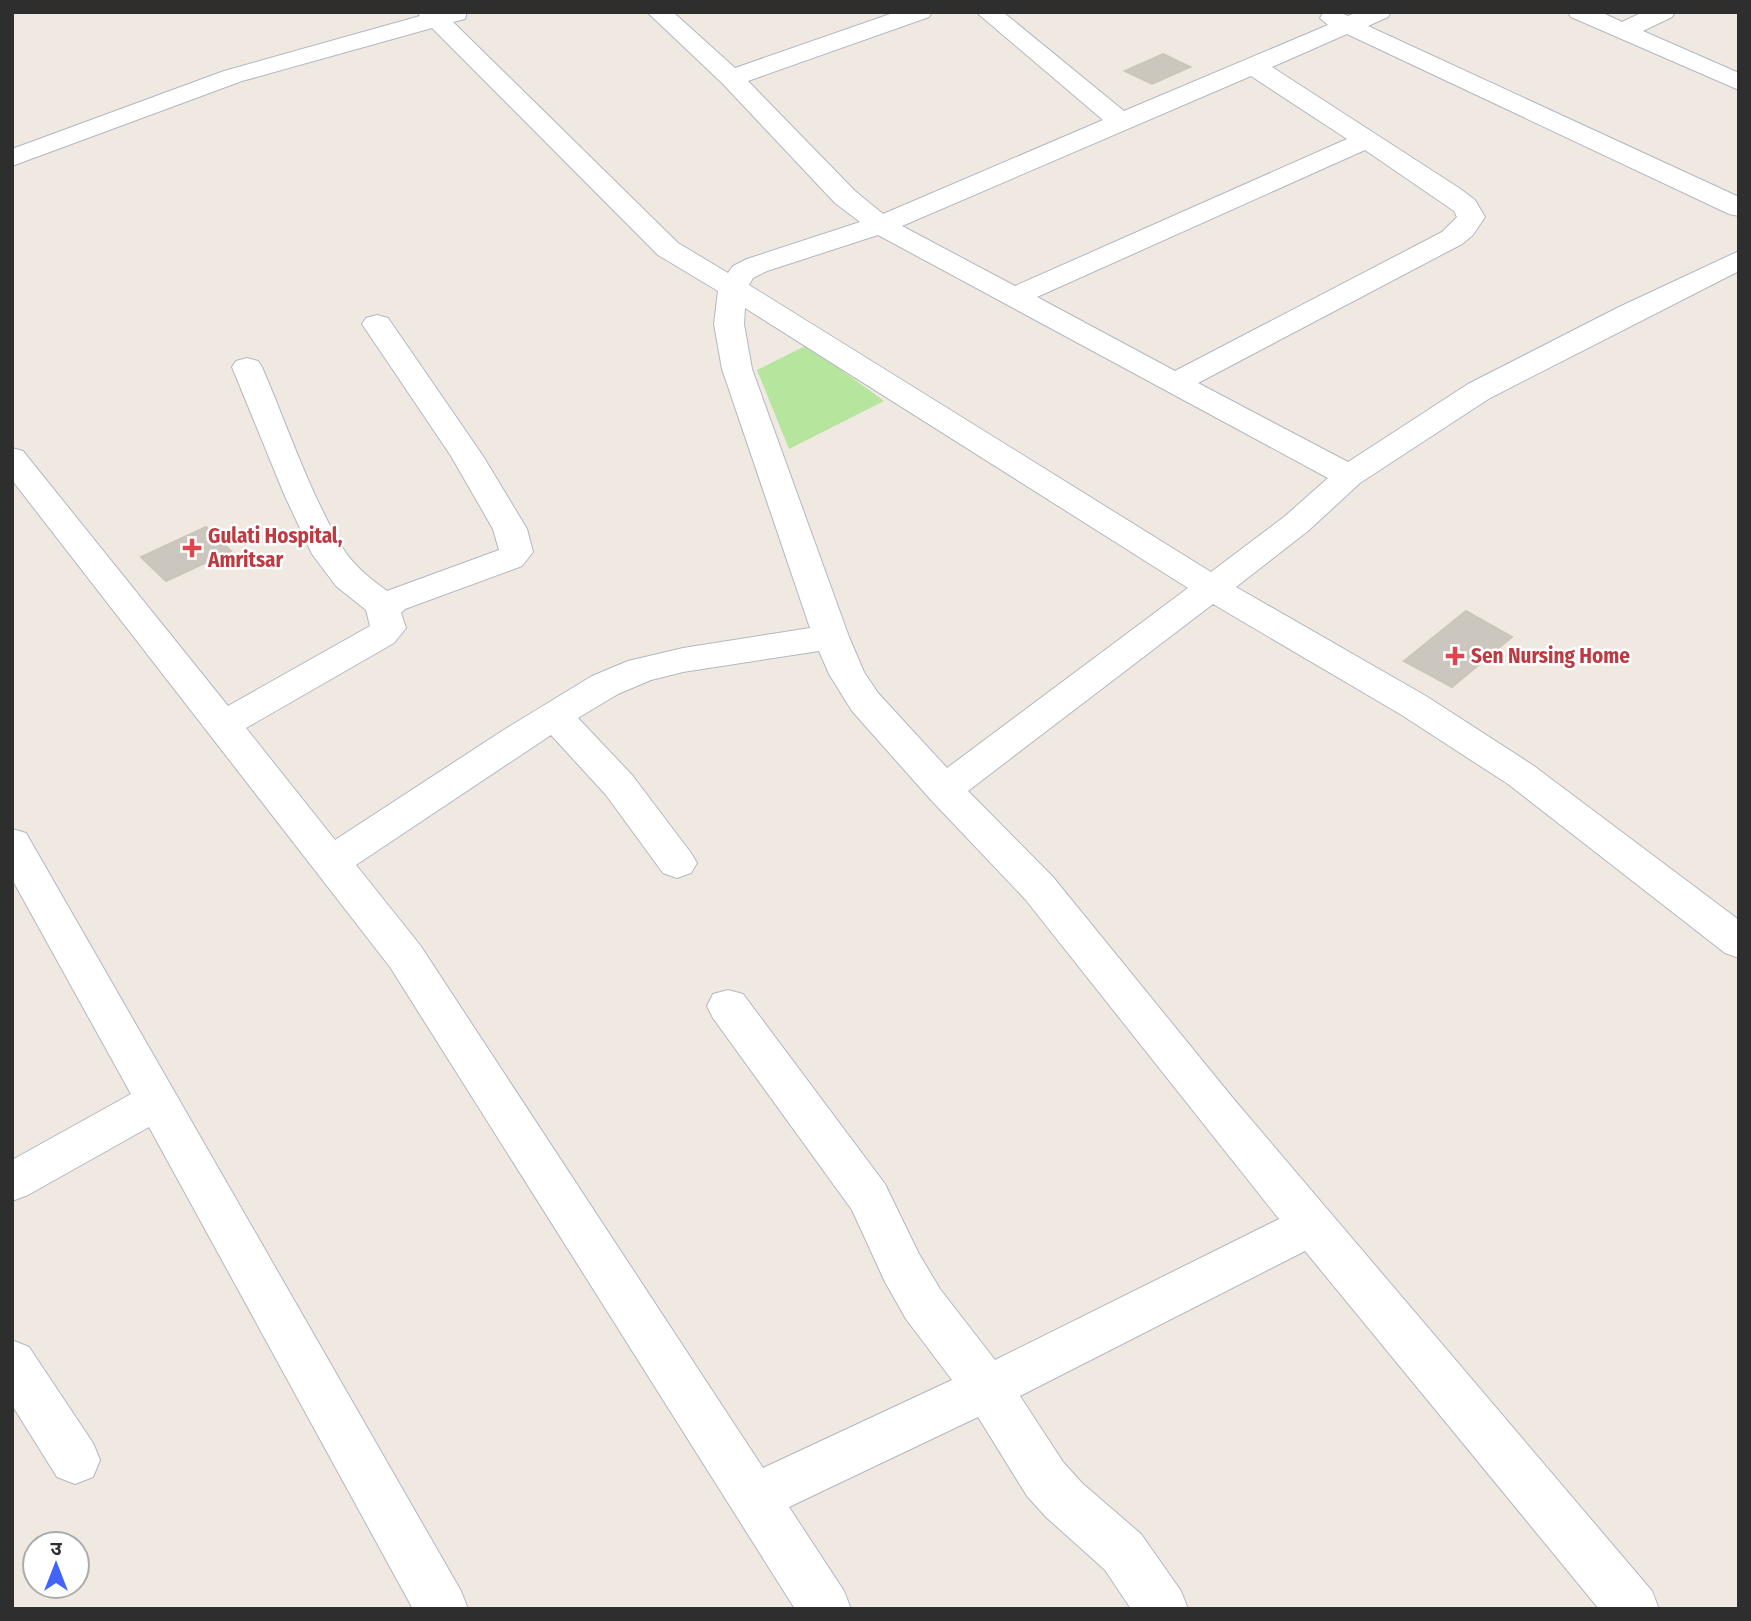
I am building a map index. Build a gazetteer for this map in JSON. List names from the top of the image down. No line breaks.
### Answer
{"places":{"health":["Gulati Hospital, Amritsar","Sen Nursing Home"]},"north":"top"}
